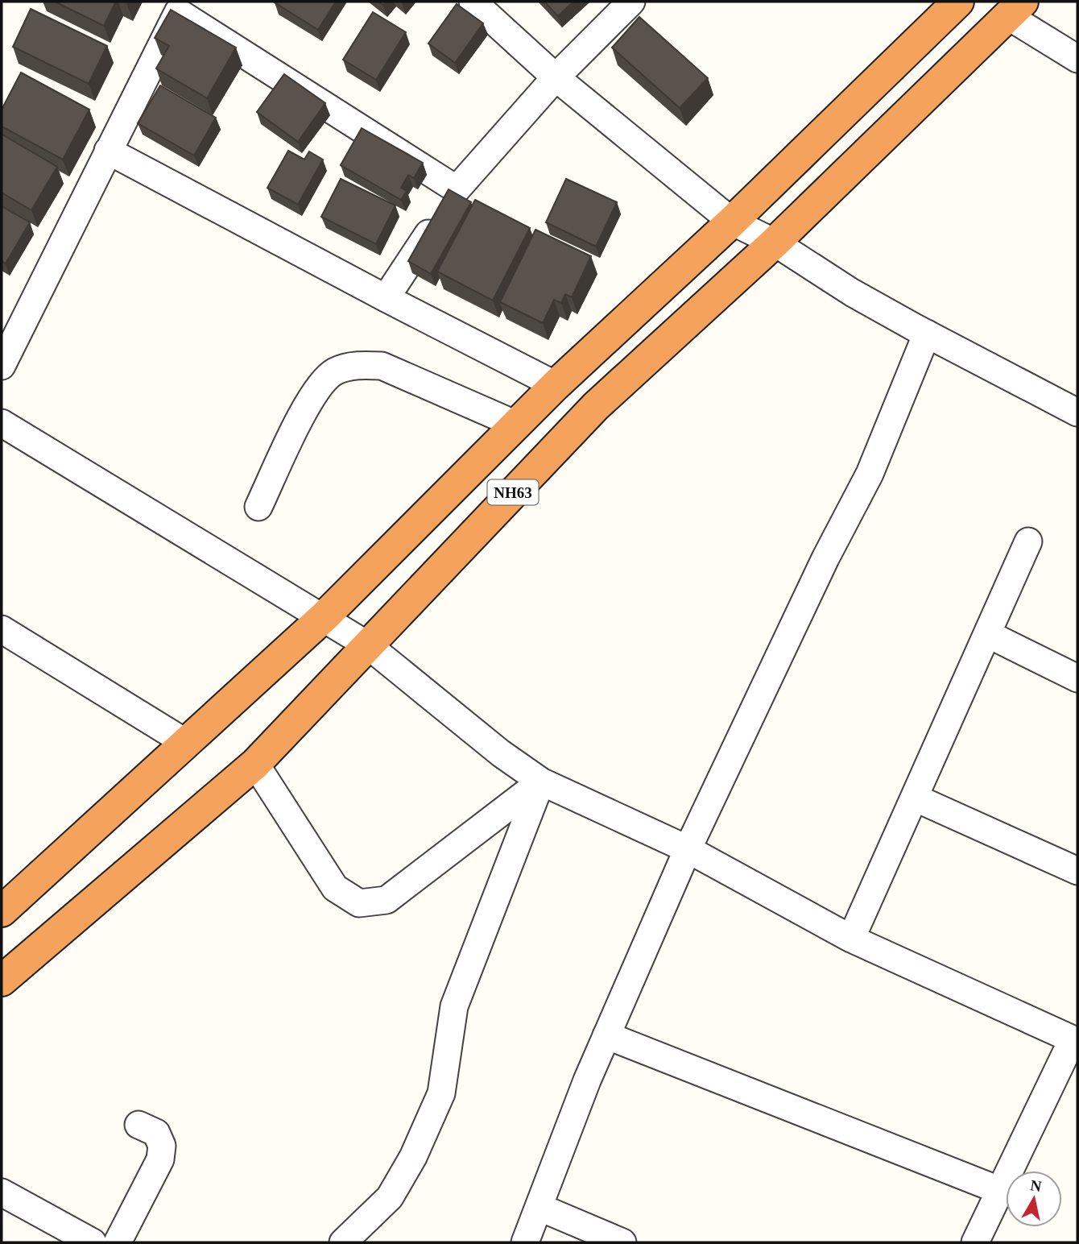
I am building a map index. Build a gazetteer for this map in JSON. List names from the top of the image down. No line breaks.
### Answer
{"streets":{"highway":["NH63"]},"north":"top"}
